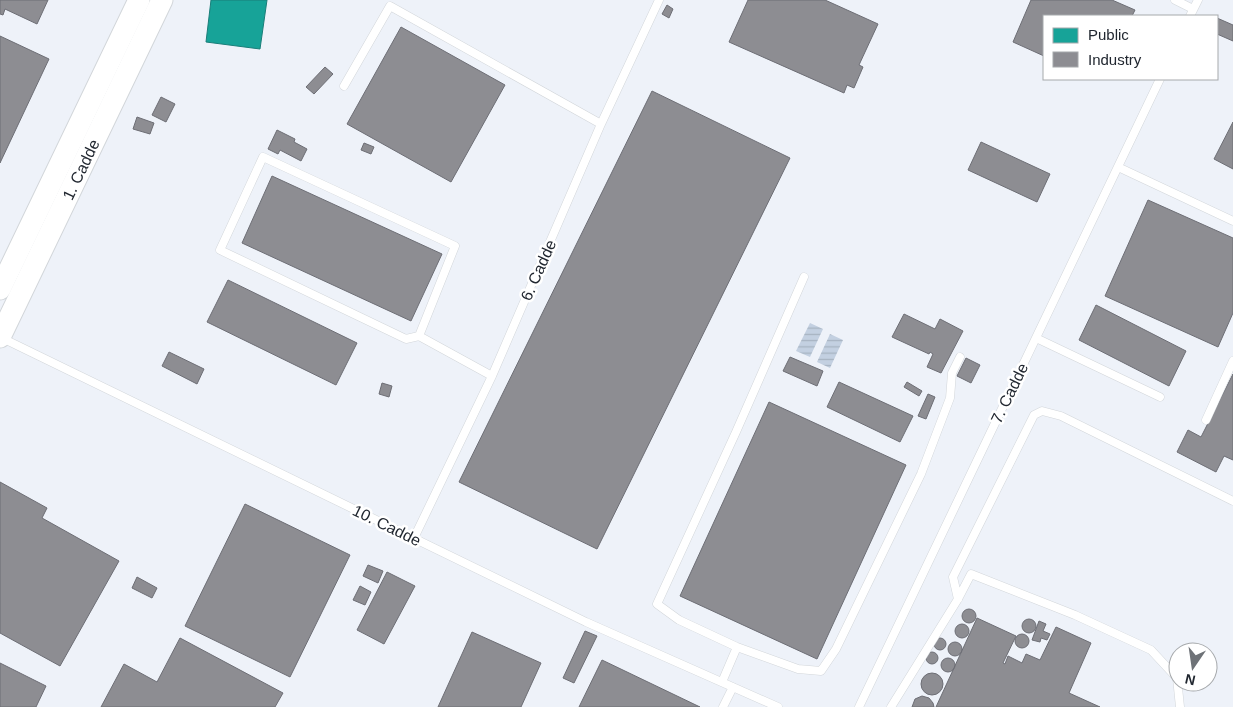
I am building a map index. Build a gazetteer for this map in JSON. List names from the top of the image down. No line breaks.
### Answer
{"streets":{"street":["1. Cadde"],"lane":["6. Cadde","7. Cadde","10. Cadde"]},"crossings":[["1. Cadde","10. Cadde"],["6. Cadde","10. Cadde"]],"legend":["Public","Industry"],"north":"bottom"}
